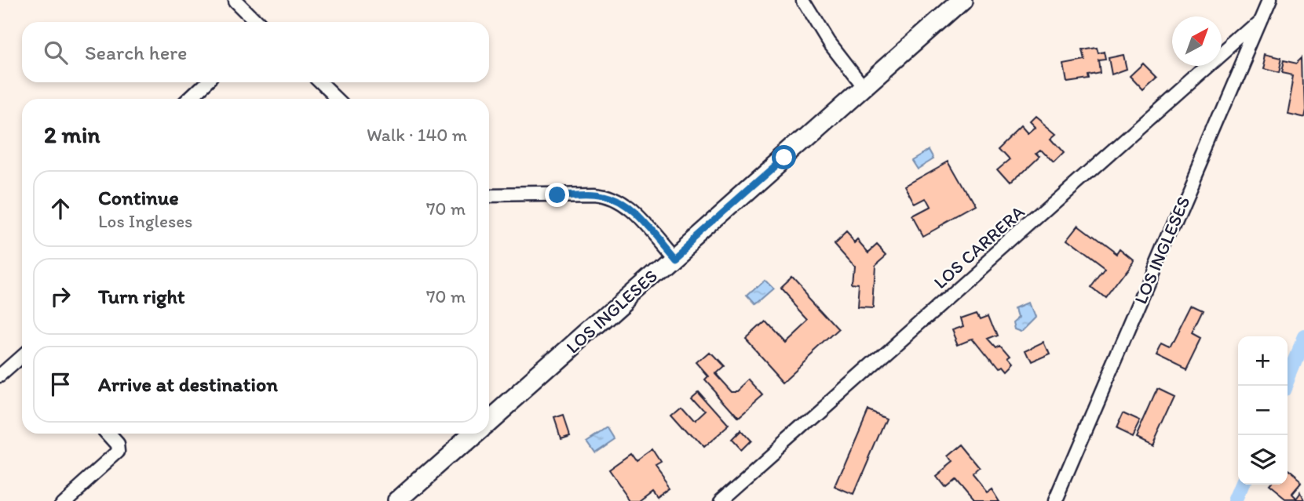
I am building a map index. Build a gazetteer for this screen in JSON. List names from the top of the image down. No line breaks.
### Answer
{"streets":{"street":["LOS CARRERA","LOS INGLESES"]},"crossings":[["LOS CARRERA","LOS INGLESES"]],"north":"top right","page":{"search":"Search here","heading":["2 min","Walk · 140 m"],"list":[["Continue","Los Ingleses","70 m"],["Turn right","70 m"],"Arrive at destination"],"map_buttons":["+","−"]}}
